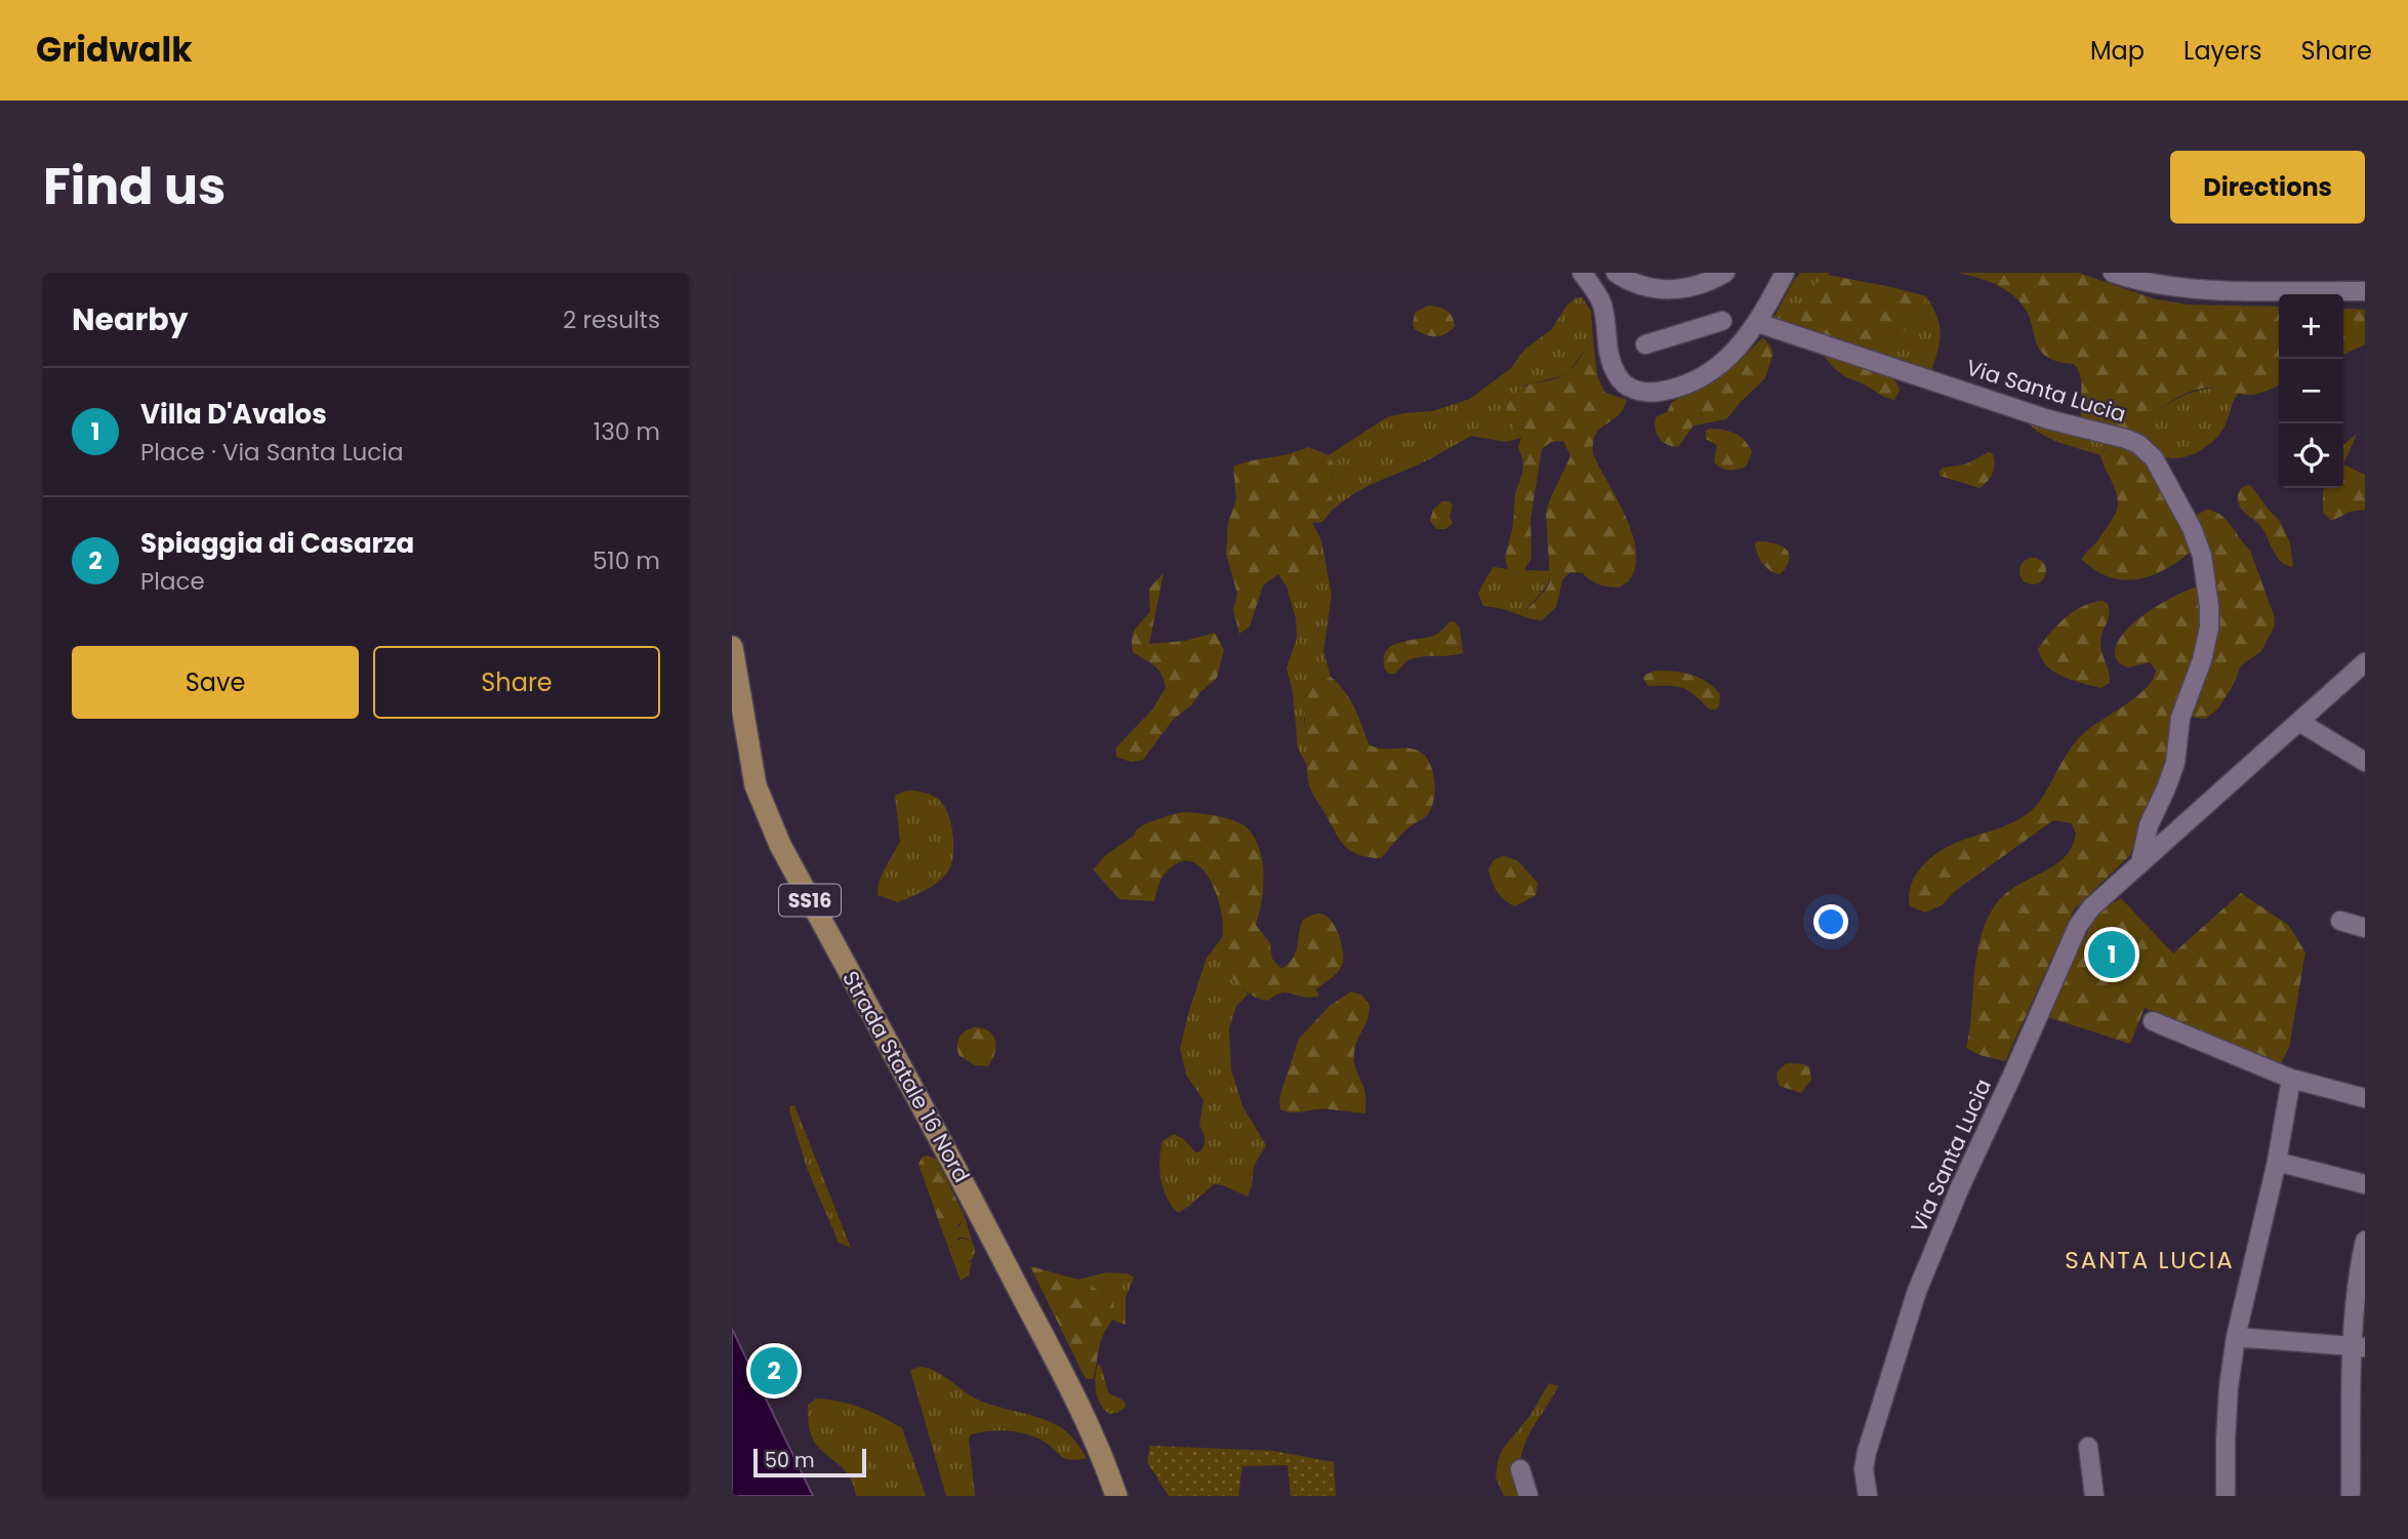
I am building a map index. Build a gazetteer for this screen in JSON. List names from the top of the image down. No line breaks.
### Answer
{"streets":{"main road":["SS16","Strada Statale 16 Nord"],"street":["Via Santa Lucia"]},"districts":["SANTA LUCIA"],"scale_bar":"50 m","page":{"header":"Gridwalk","nav":["Map","Layers","Share"],"title":"Find us","buttons":["Directions",["Save","Share"]],"heading":["Nearby","2 results"],"map_buttons":["+","−"],"list":[{"mark":"1","name":"Villa D'Avalos","note":"Place · Via Santa Lucia","value":"130 m"},{"mark":"2","name":"Spiaggia di Casarza","note":"Place","value":"510 m"}],"pins":["1","2"],"scale":"50 m"}}
